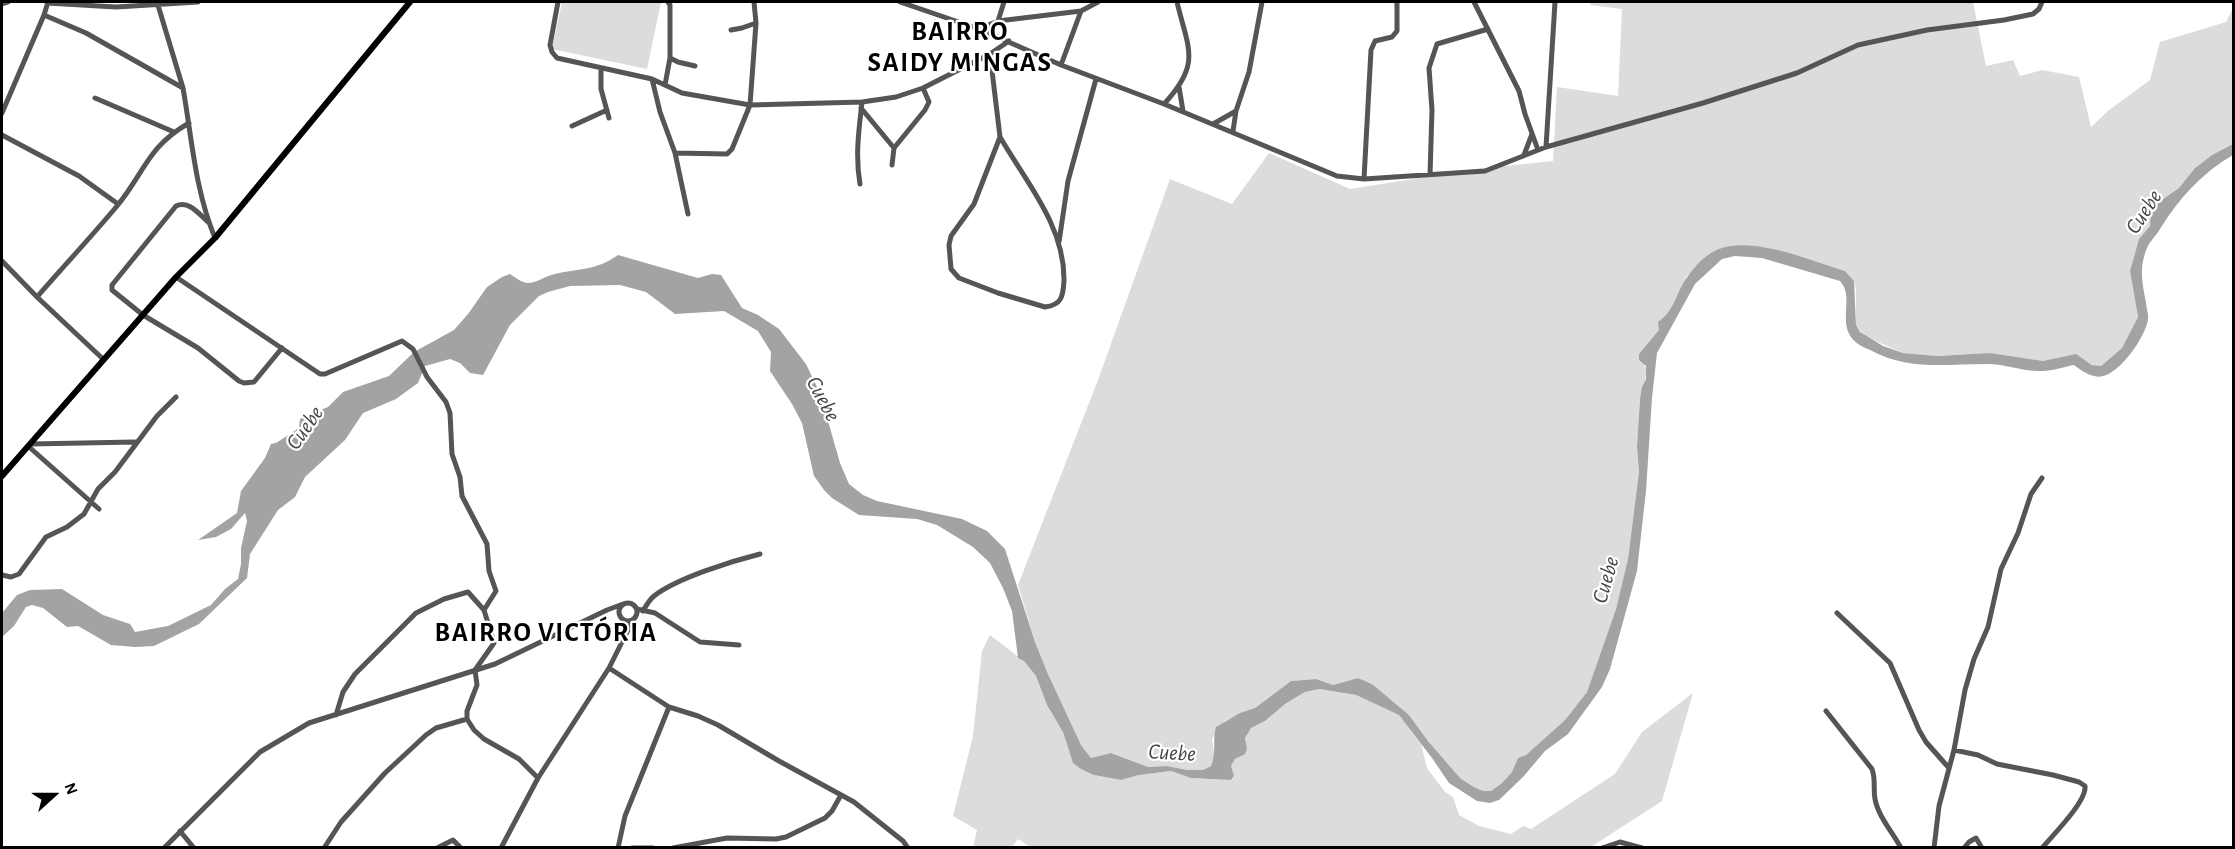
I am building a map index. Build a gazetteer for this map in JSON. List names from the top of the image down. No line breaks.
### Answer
{"districts":["BAIRRO SAIDY MINGAS","BAIRRO VICTÓRIA"],"water":["Cuebe"],"north":"right"}
